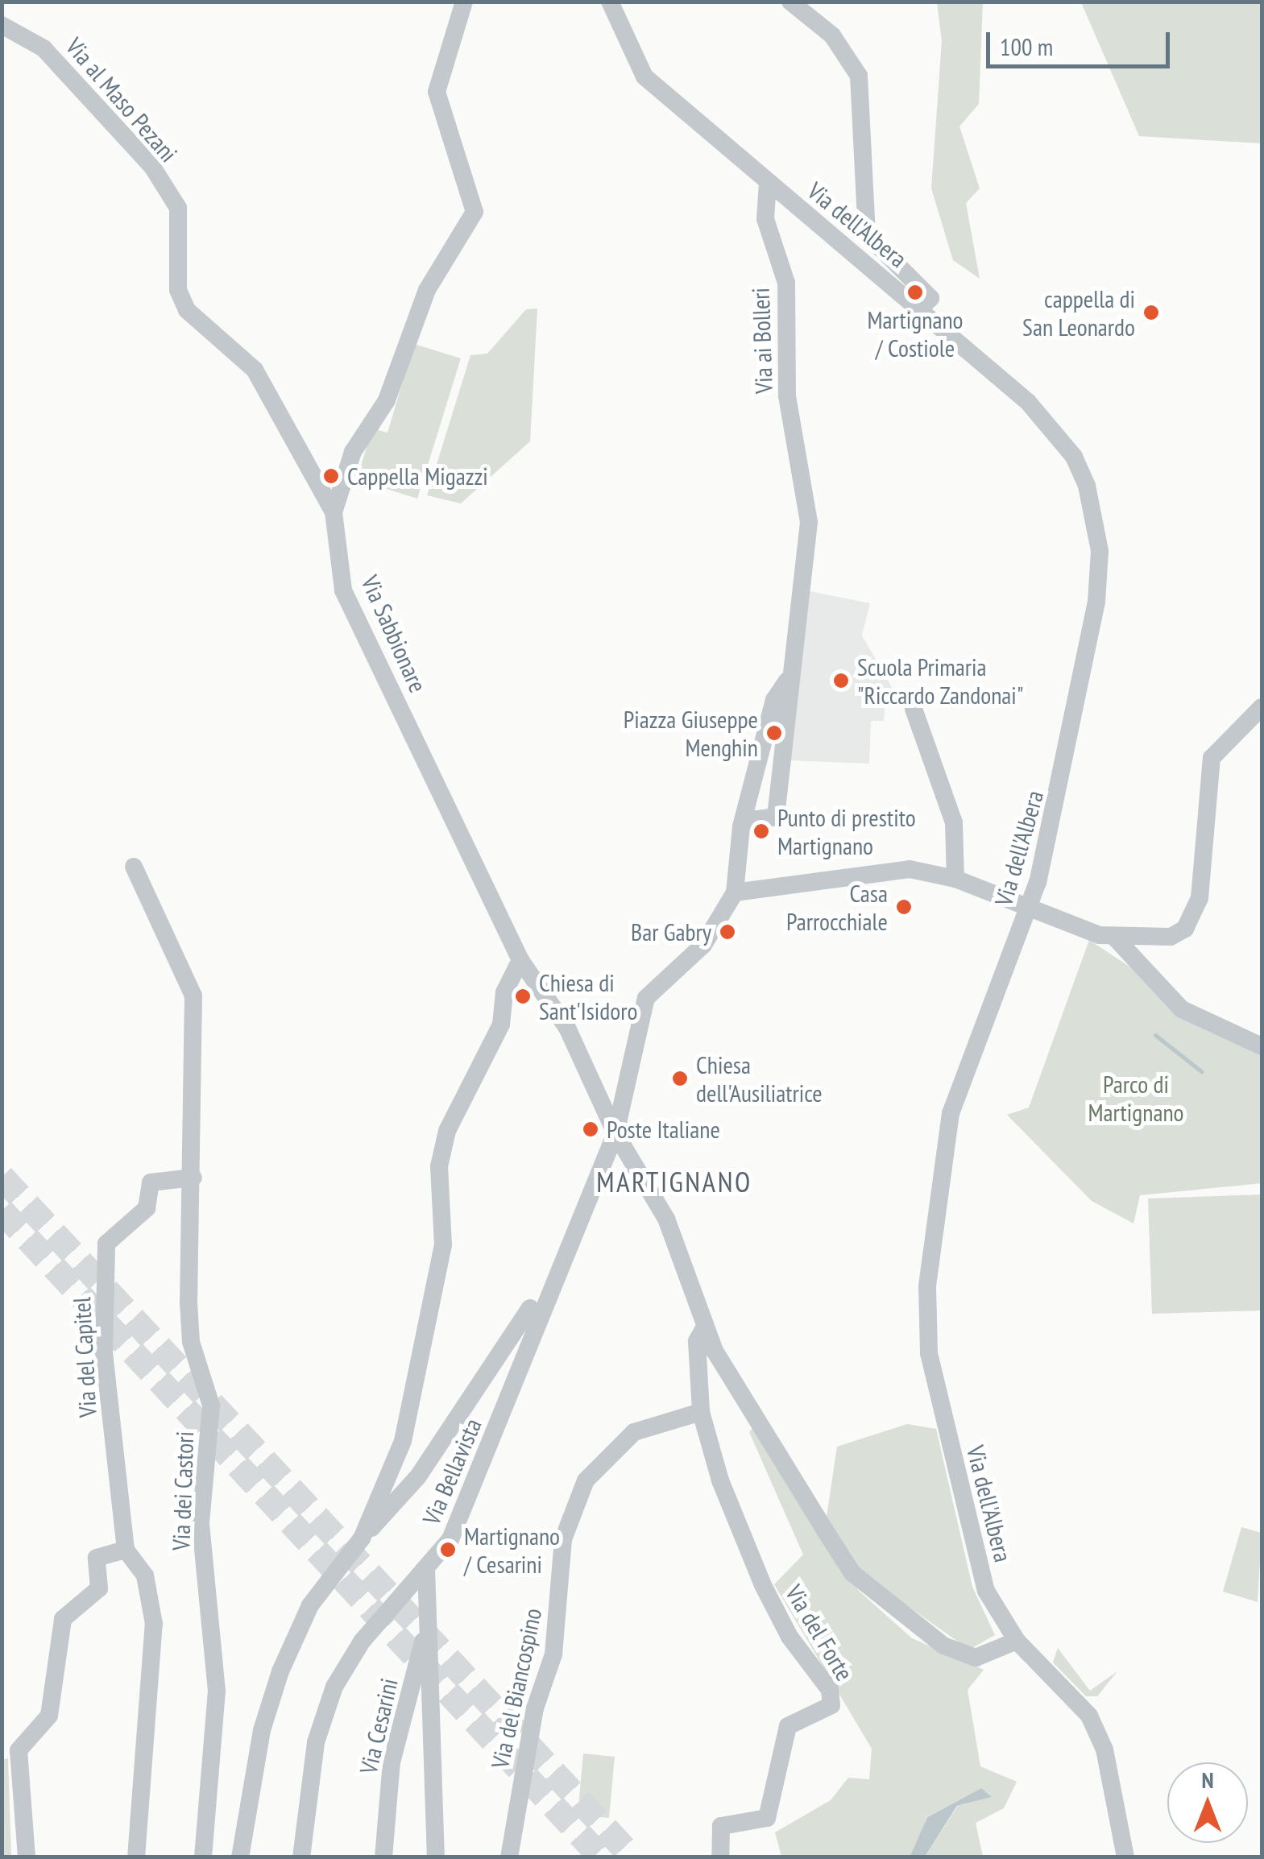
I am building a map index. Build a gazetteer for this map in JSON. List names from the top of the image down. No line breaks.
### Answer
{"streets":{"street":["Via al Maso Pezani","Via dell'Albera","Via ai Bolleri","Via Sabbionare","Via del Capitel","Via Bellavista","Via dei Castori","Via del Forte","Via del Biancospino","Via Cesarini"]},"crossings":[["Via al Maso Pezani","Via Sabbionare"],["Via dell'Albera","Via ai Bolleri"],["Via dell'Albera","Via del Forte"],["Via Sabbionare","Via Bellavista"],["Via Sabbionare","Via del Forte"],["Via del Capitel","Via dei Castori"],["Via Bellavista","Via del Forte"],["Via Bellavista","Via Cesarini"],["Via del Forte","Via del Biancospino"]],"districts":["MARTIGNANO"],"parks":["Parco di Martignano"],"places":["Martignano / Costiole","cappella di San Leonardo","Cappella Migazzi","Scuola Primaria \"Riccardo Zandonai\"","Piazza Giuseppe Menghin","Punto di prestito Martignano","Casa Parrocchiale","Bar Gabry","Chiesa di Sant'Isidoro","Chiesa dell'Ausiliatrice","Poste Italiane","Martignano / Cesarini"],"scale_bar":"100 m","north":"top"}
